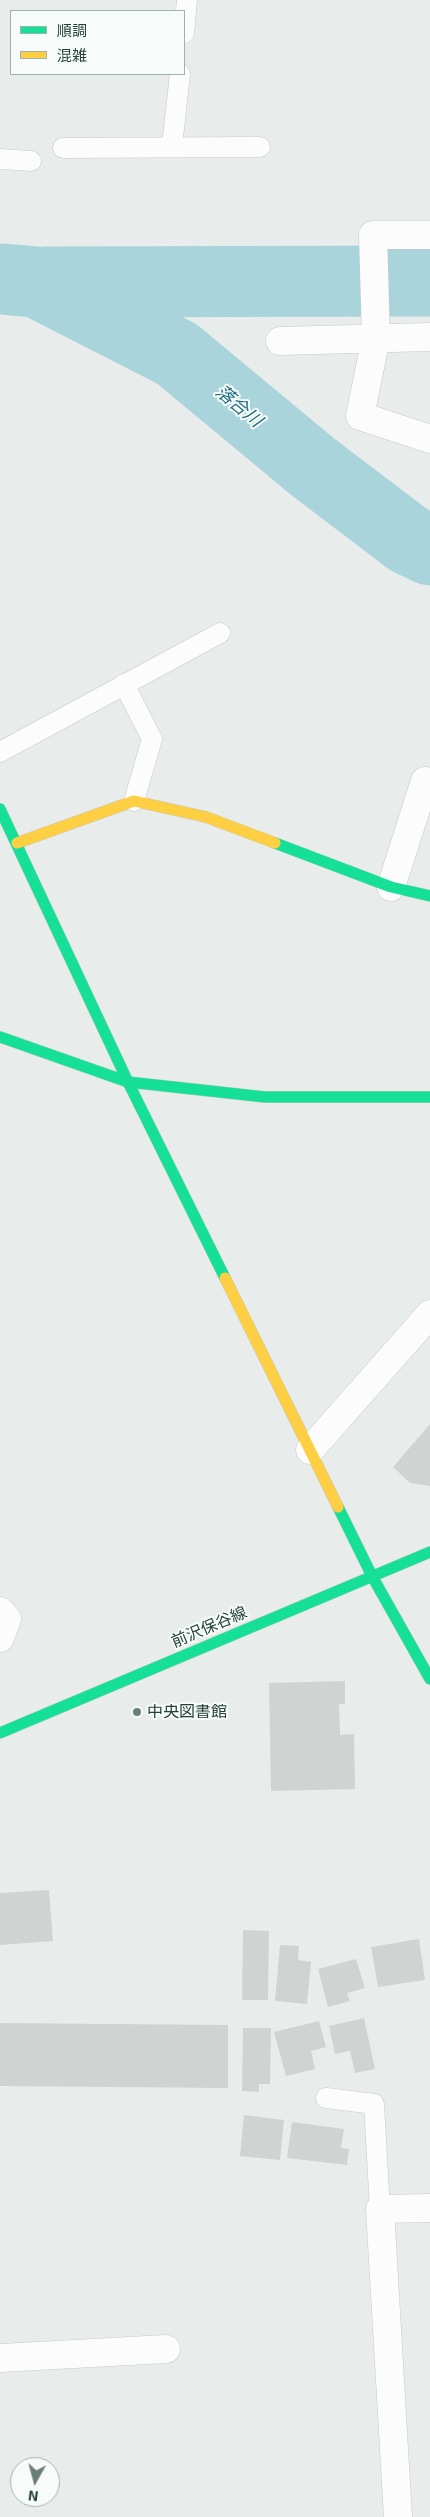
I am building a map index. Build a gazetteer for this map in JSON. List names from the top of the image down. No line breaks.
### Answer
{"streets":{"street":["前沢保谷線"]},"water":["落合川"],"places":["中央図書館"],"legend":["順調","混雑"],"north":"bottom"}
